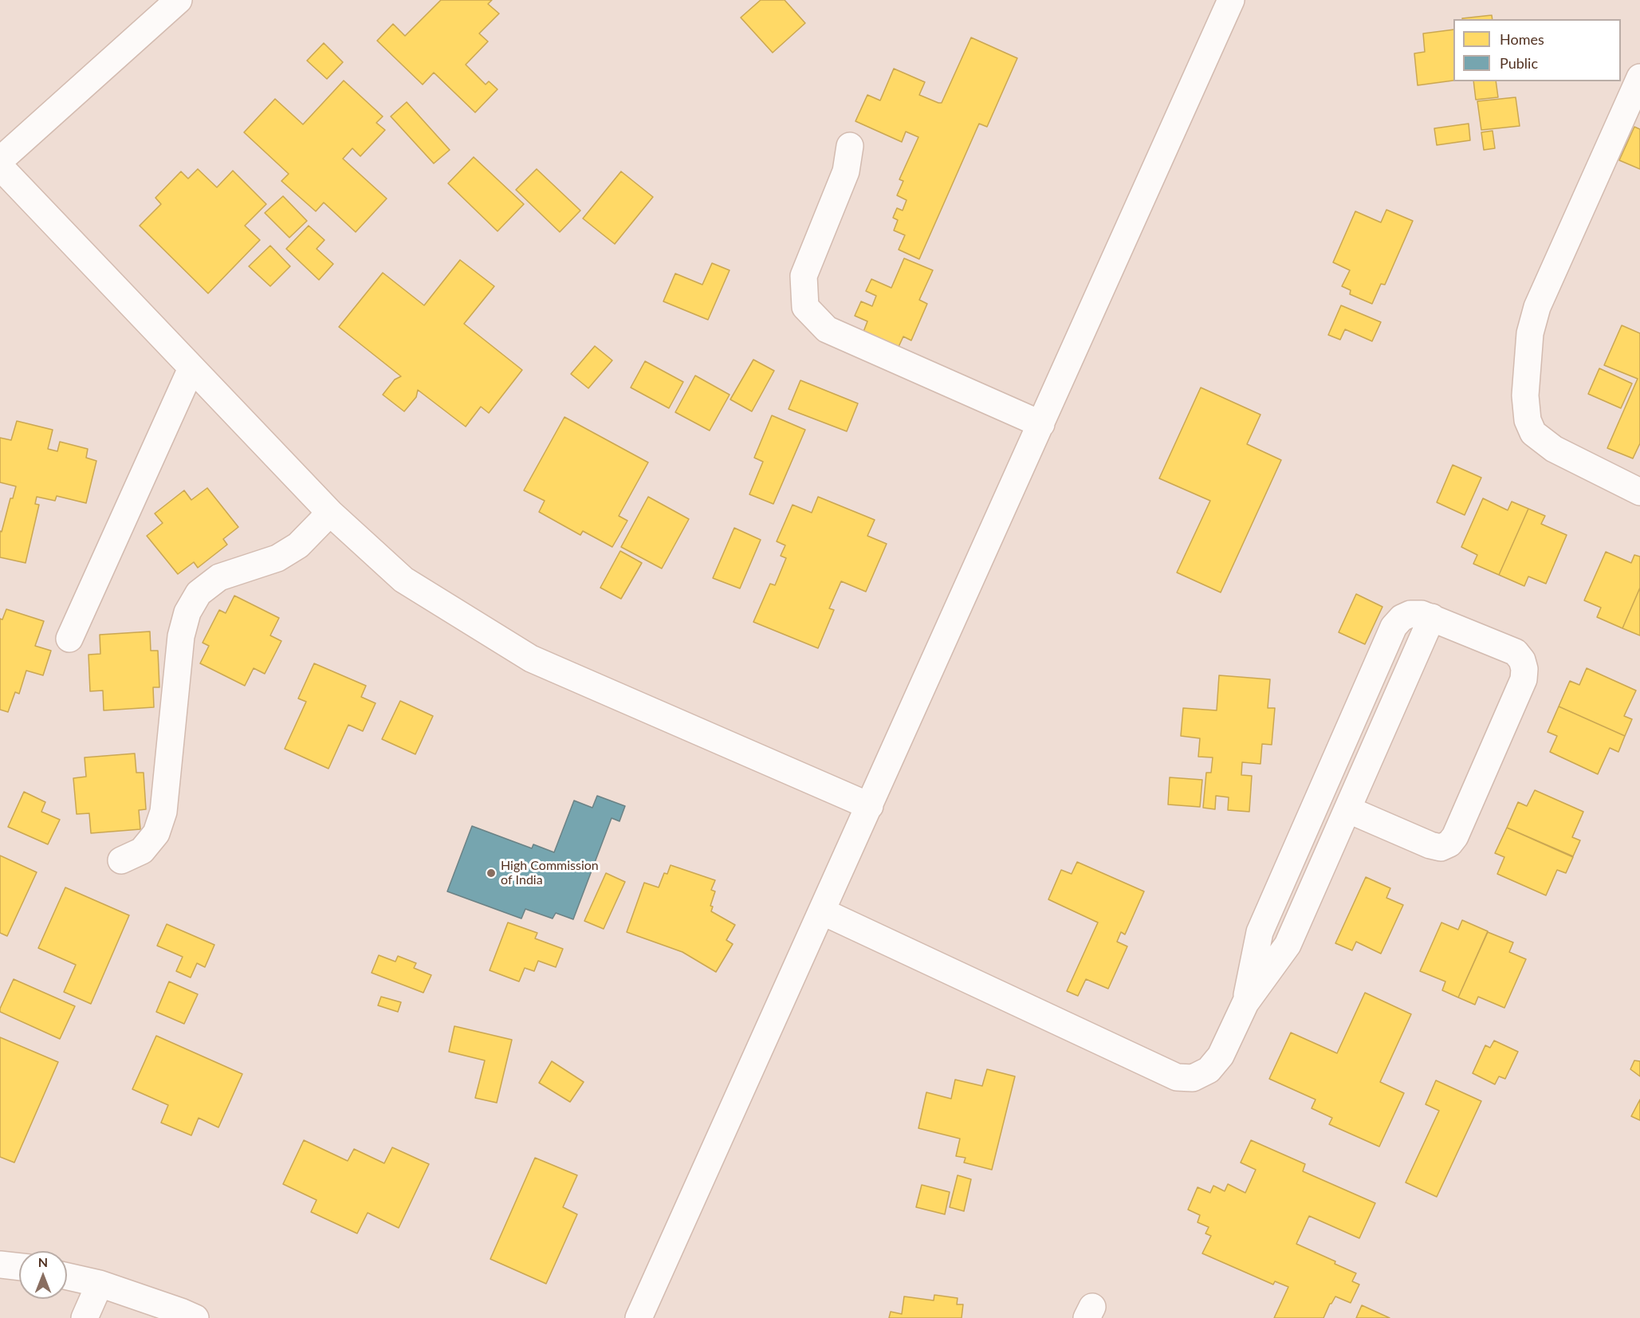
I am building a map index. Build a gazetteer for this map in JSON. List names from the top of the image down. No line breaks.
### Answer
{"places":["High Commission of India"],"legend":["Homes","Public"],"north":"top"}
